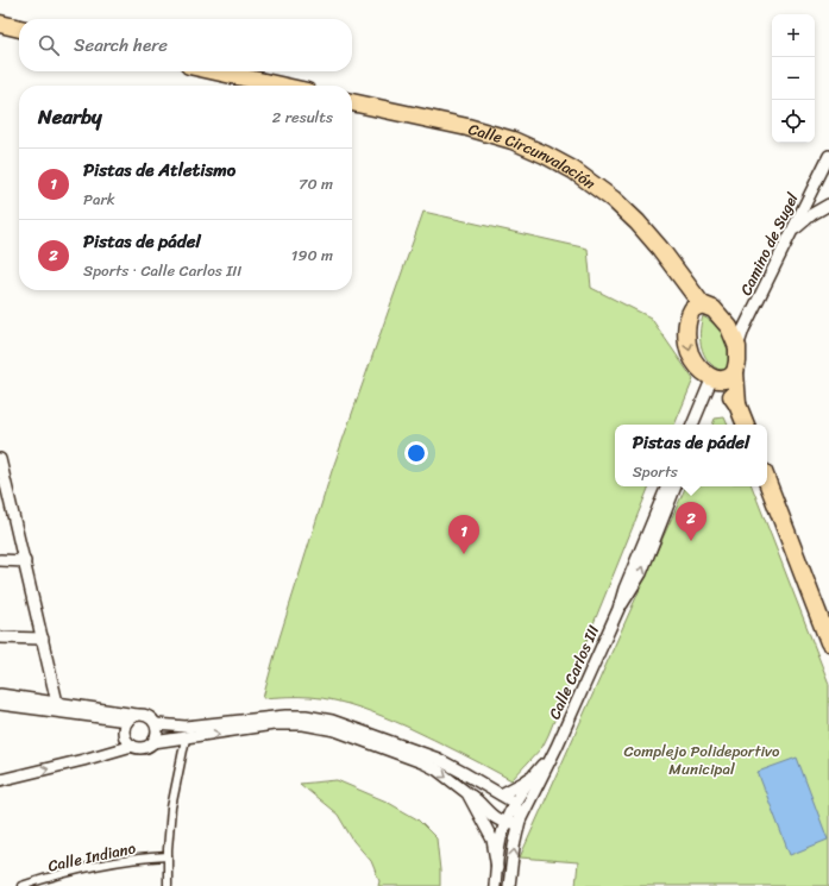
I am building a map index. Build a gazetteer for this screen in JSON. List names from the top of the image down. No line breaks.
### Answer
{"streets":{"main road":["Calle Circunvalación"],"street":["Camino de Sugel","Calle Carlos III","Calle Indiano"]},"crossings":[["Calle Circunvalación","Camino de Sugel"]],"parks":["Complejo Polideportivo Municipal"],"page":{"map_buttons":["+","−"],"search":"Search here","heading":["Nearby","2 results"],"list":[{"mark":"1","name":"Pistas de Atletismo","note":"Park","value":"70 m"},{"mark":"2","name":"Pistas de pádel","note":"Sports · Calle Carlos III","value":"190 m"}],"popup":["Pistas de pádel","Sports"],"pins":["2","1"]}}
